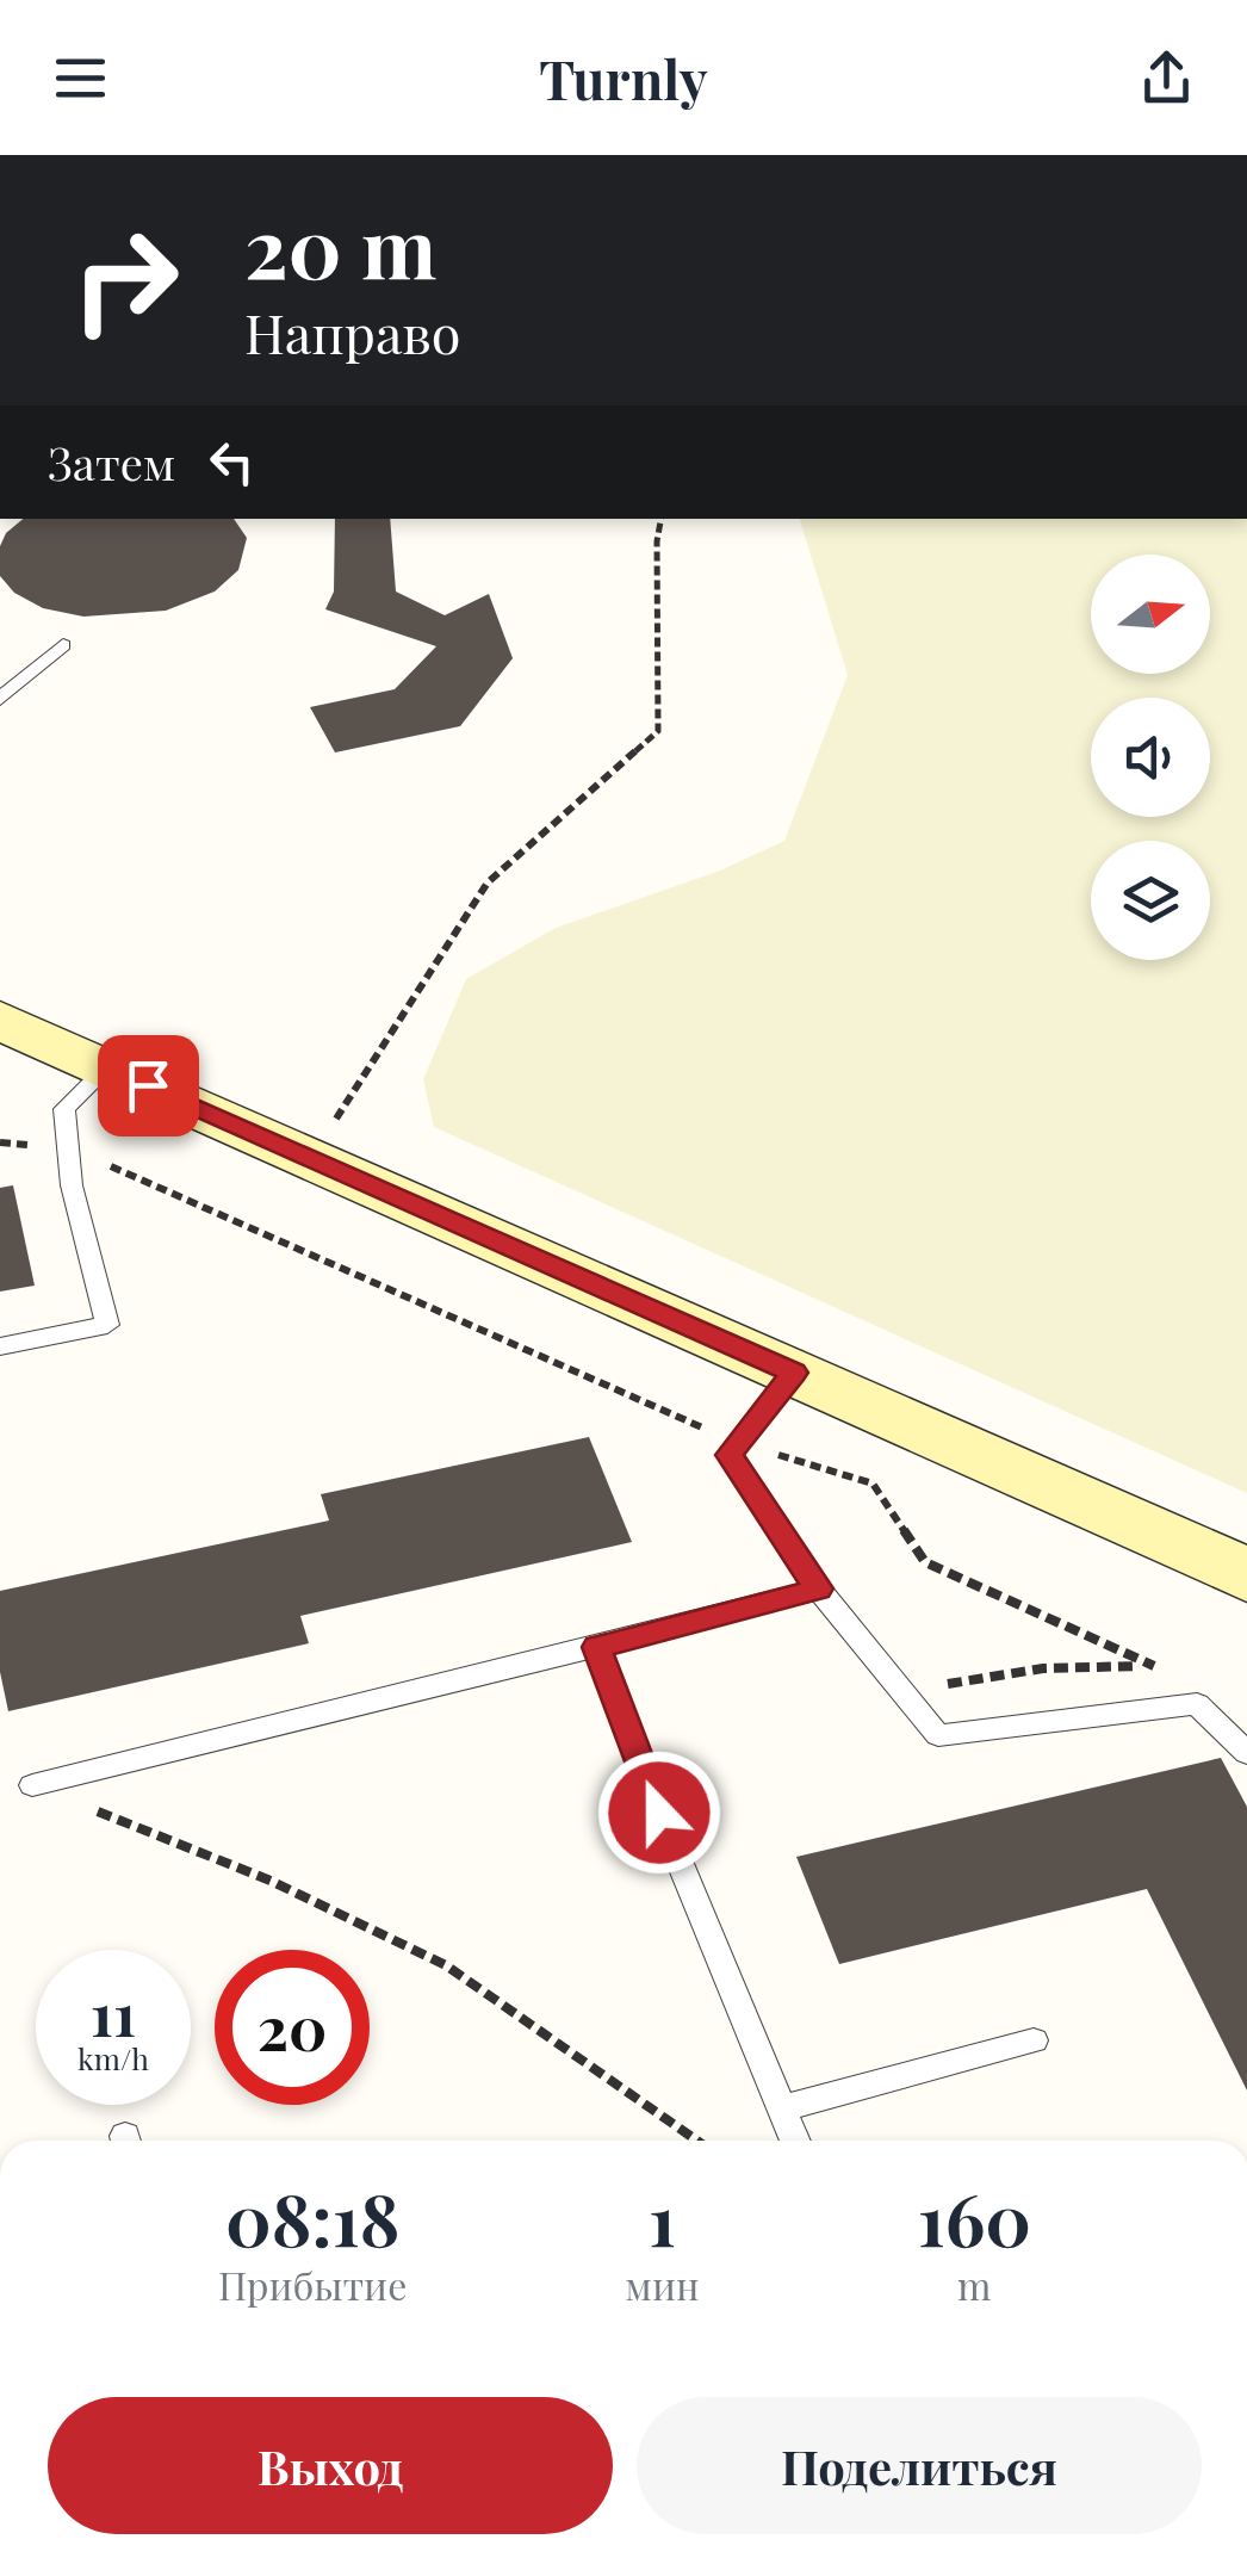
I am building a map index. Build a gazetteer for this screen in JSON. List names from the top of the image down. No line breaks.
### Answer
{"north":"right","page":{"header":"Turnly","turn":["20 m","Направо"],"then":"Затем","speed":"11 km/h","limit":"20","eta":["08:18","Прибытие","1","мин","160","m"],"buttons":["Выход","Поделиться"]}}
